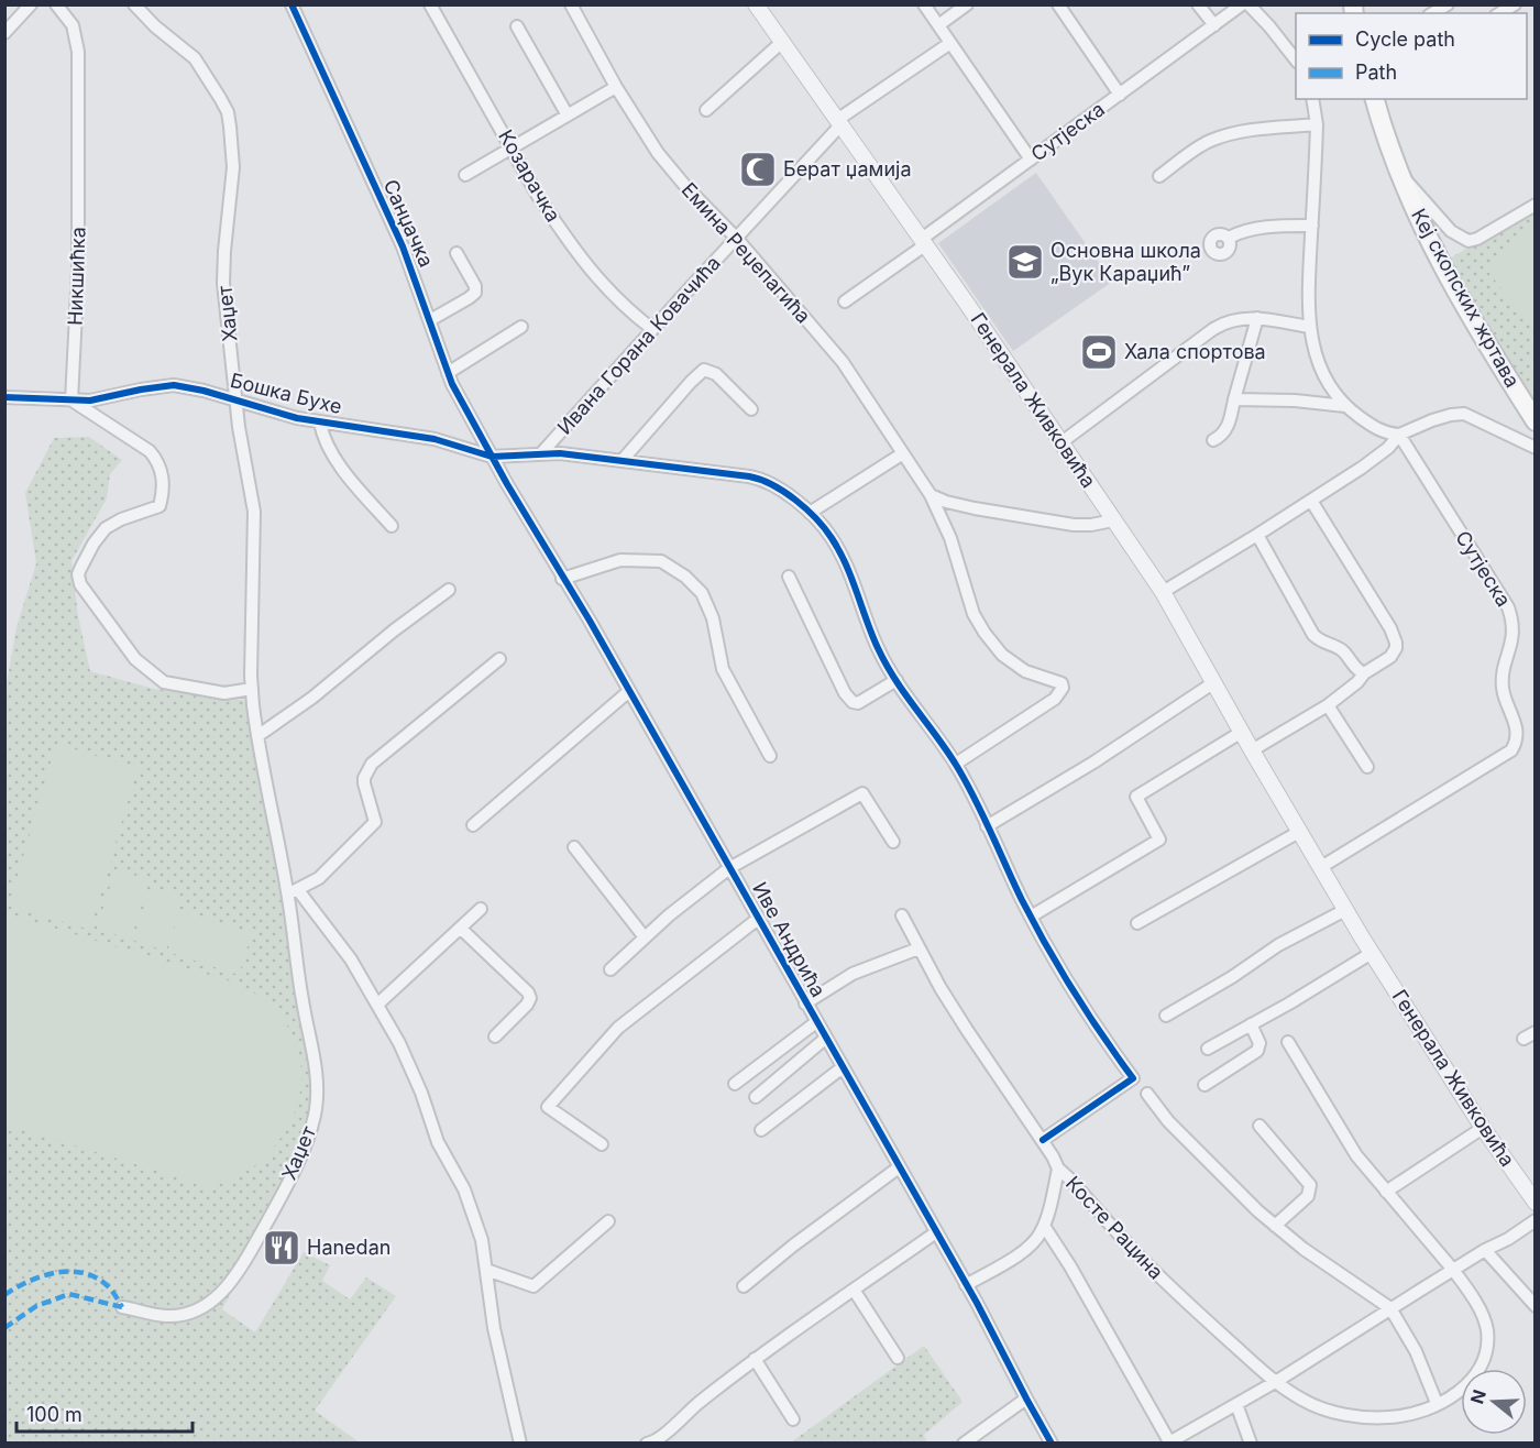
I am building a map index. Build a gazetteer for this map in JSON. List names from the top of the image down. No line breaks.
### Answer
{"streets":{"main road":["Кеј скопских жртава"],"street":["Сутјеска","Козарачка","Санџачка","Емина Реџепагића","Никшићка","Хаџет","Ивана Горана Ковачића","Бошка Бухе","Генерала Живковића","Иве Андрића","Косте Рацина"]},"crossings":[["Сутјеска","Генерала Живковића"],["Козарачка","Ивана Горана Ковачића"],["Санџачка","Бошка Бухе"],["Санџачка","Иве Андрића"],["Емина Реџепагића","Ивана Горана Ковачића"],["Емина Реџепагића","Бошка Бухе"],["Никшићка","Бошка Бухе"],["Хаџет","Бошка Бухе"],["Ивана Горана Ковачића","Бошка Бухе"],["Бошка Бухе","Иве Андрића"],["Бошка Бухе","Косте Рацина"]],"places":{"mosque":["Берат џамија"],"school or university":["Основна школа „Вук Караџић”"],"sports":["Хала спортова"],"restaurant":["Hanedan"]},"legend":["Cycle path","Path"],"scale_bar":"100 m","north":"left"}
